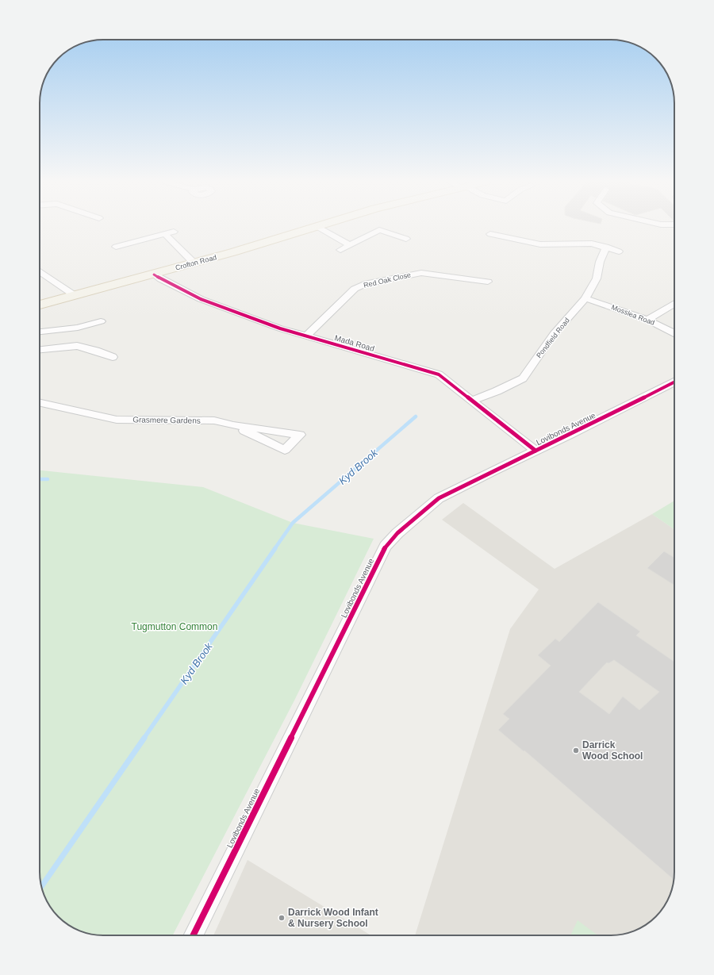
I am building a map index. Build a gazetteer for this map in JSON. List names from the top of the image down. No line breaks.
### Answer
{"streets":{"main road":["Crofton Road"],"street":["Red Oak Close","Mosslea Road","Pondfield Road","Mada Road","Grasmere Gardens","Lovibonds Avenue"]},"crossings":[["Crofton Road","Mada Road"],["Red Oak Close","Mada Road"],["Mosslea Road","Pondfield Road"],["Pondfield Road","Mada Road"],["Mada Road","Lovibonds Avenue"]],"water":["Kyd Brook"],"parks":["Tugmutton Common"],"places":["Darrick Wood School","Darrick Wood Infant & Nursery School"]}
